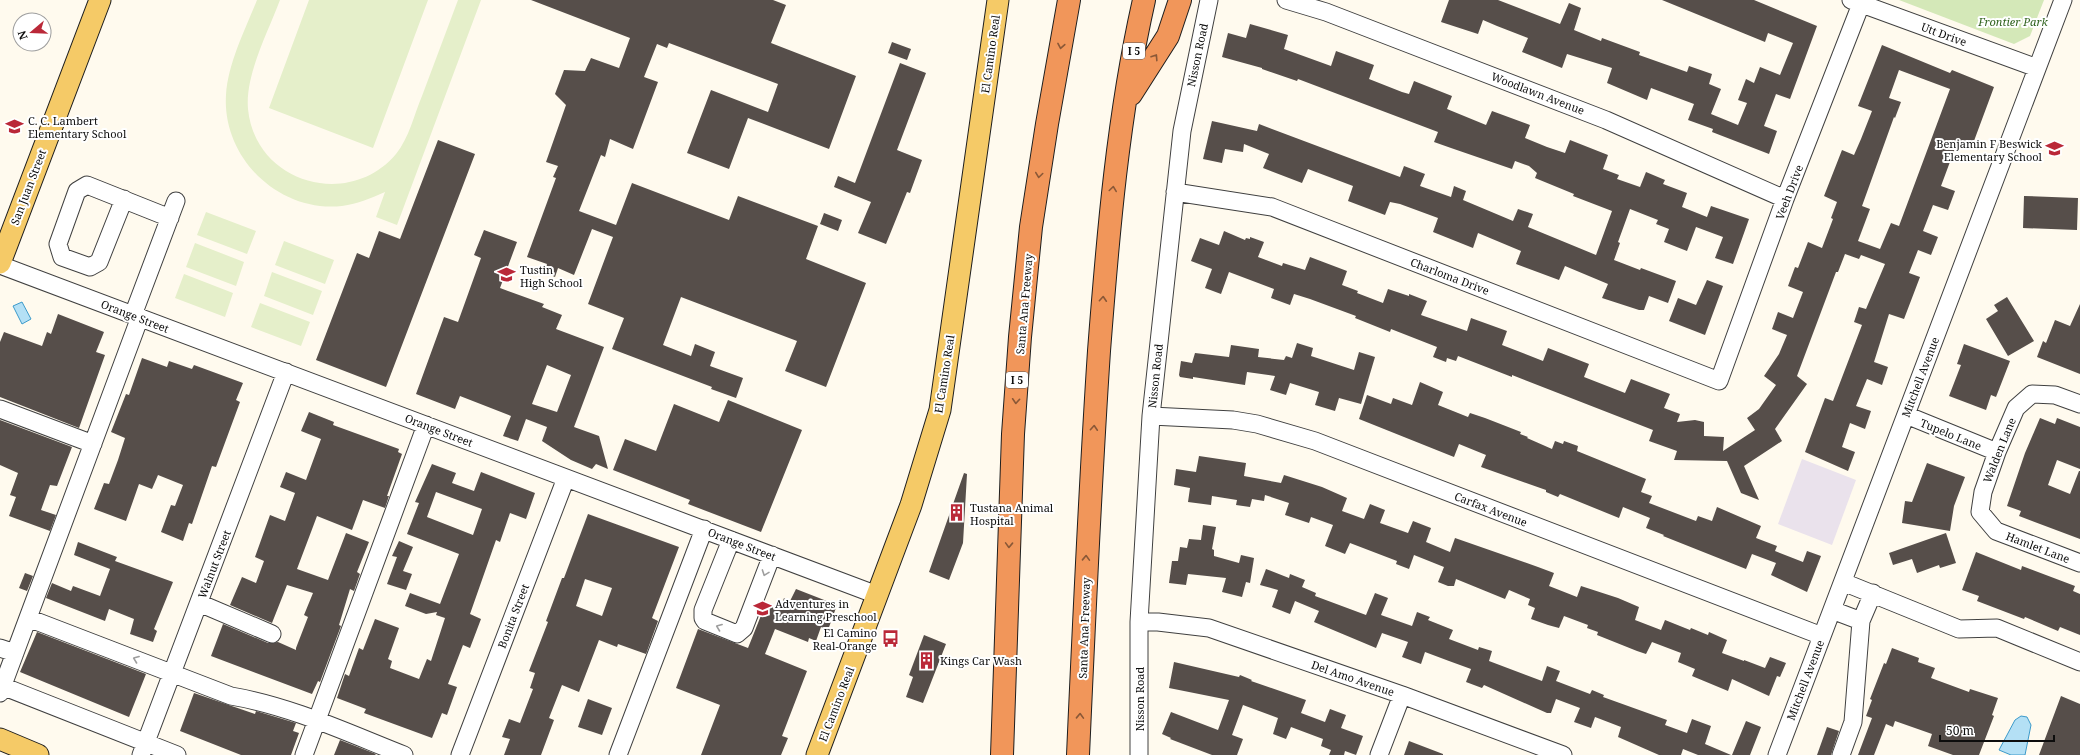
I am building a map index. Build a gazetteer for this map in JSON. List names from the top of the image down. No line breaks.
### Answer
{"streets":{"highway":["I 5","Santa Ana Freeway"],"main road":["El Camino Real","San Juan Street"],"street":["Utt Drive","Nisson Road","Woodlawn Avenue","Veeh Drive","Charloma Drive","Orange Street","Mitchell Avenue","Tupelo Lane","Walden Lane","Carfax Avenue","Hamlet Lane","Walnut Street","Bonita Street","Del Amo Avenue"]},"crossings":[["Utt Drive","Veeh Drive"],["Utt Drive","Mitchell Avenue"],["El Camino Real","Orange Street"],["Nisson Road","Charloma Drive"],["Nisson Road","Carfax Avenue"],["Nisson Road","Del Amo Avenue"],["Woodlawn Avenue","Veeh Drive"],["San Juan Street","Orange Street"],["Veeh Drive","Charloma Drive"],["Orange Street","Walnut Street"],["Orange Street","Bonita Street"],["Mitchell Avenue","Tupelo Lane"],["Mitchell Avenue","Carfax Avenue"],["Tupelo Lane","Walden Lane"],["Walden Lane","Hamlet Lane"]],"parks":["Frontier Park"],"places":{"school or university":["C. C. Lambert Elementary School","Benjamin F Beswick Elementary School","Tustin High School","Adventures in Learning Preschool"],"building":["Tustana Animal Hospital","Kings Car Wash"],"bus stop":["El Camino Real-Orange"]},"scale_bar":"50 m","north":"left"}
